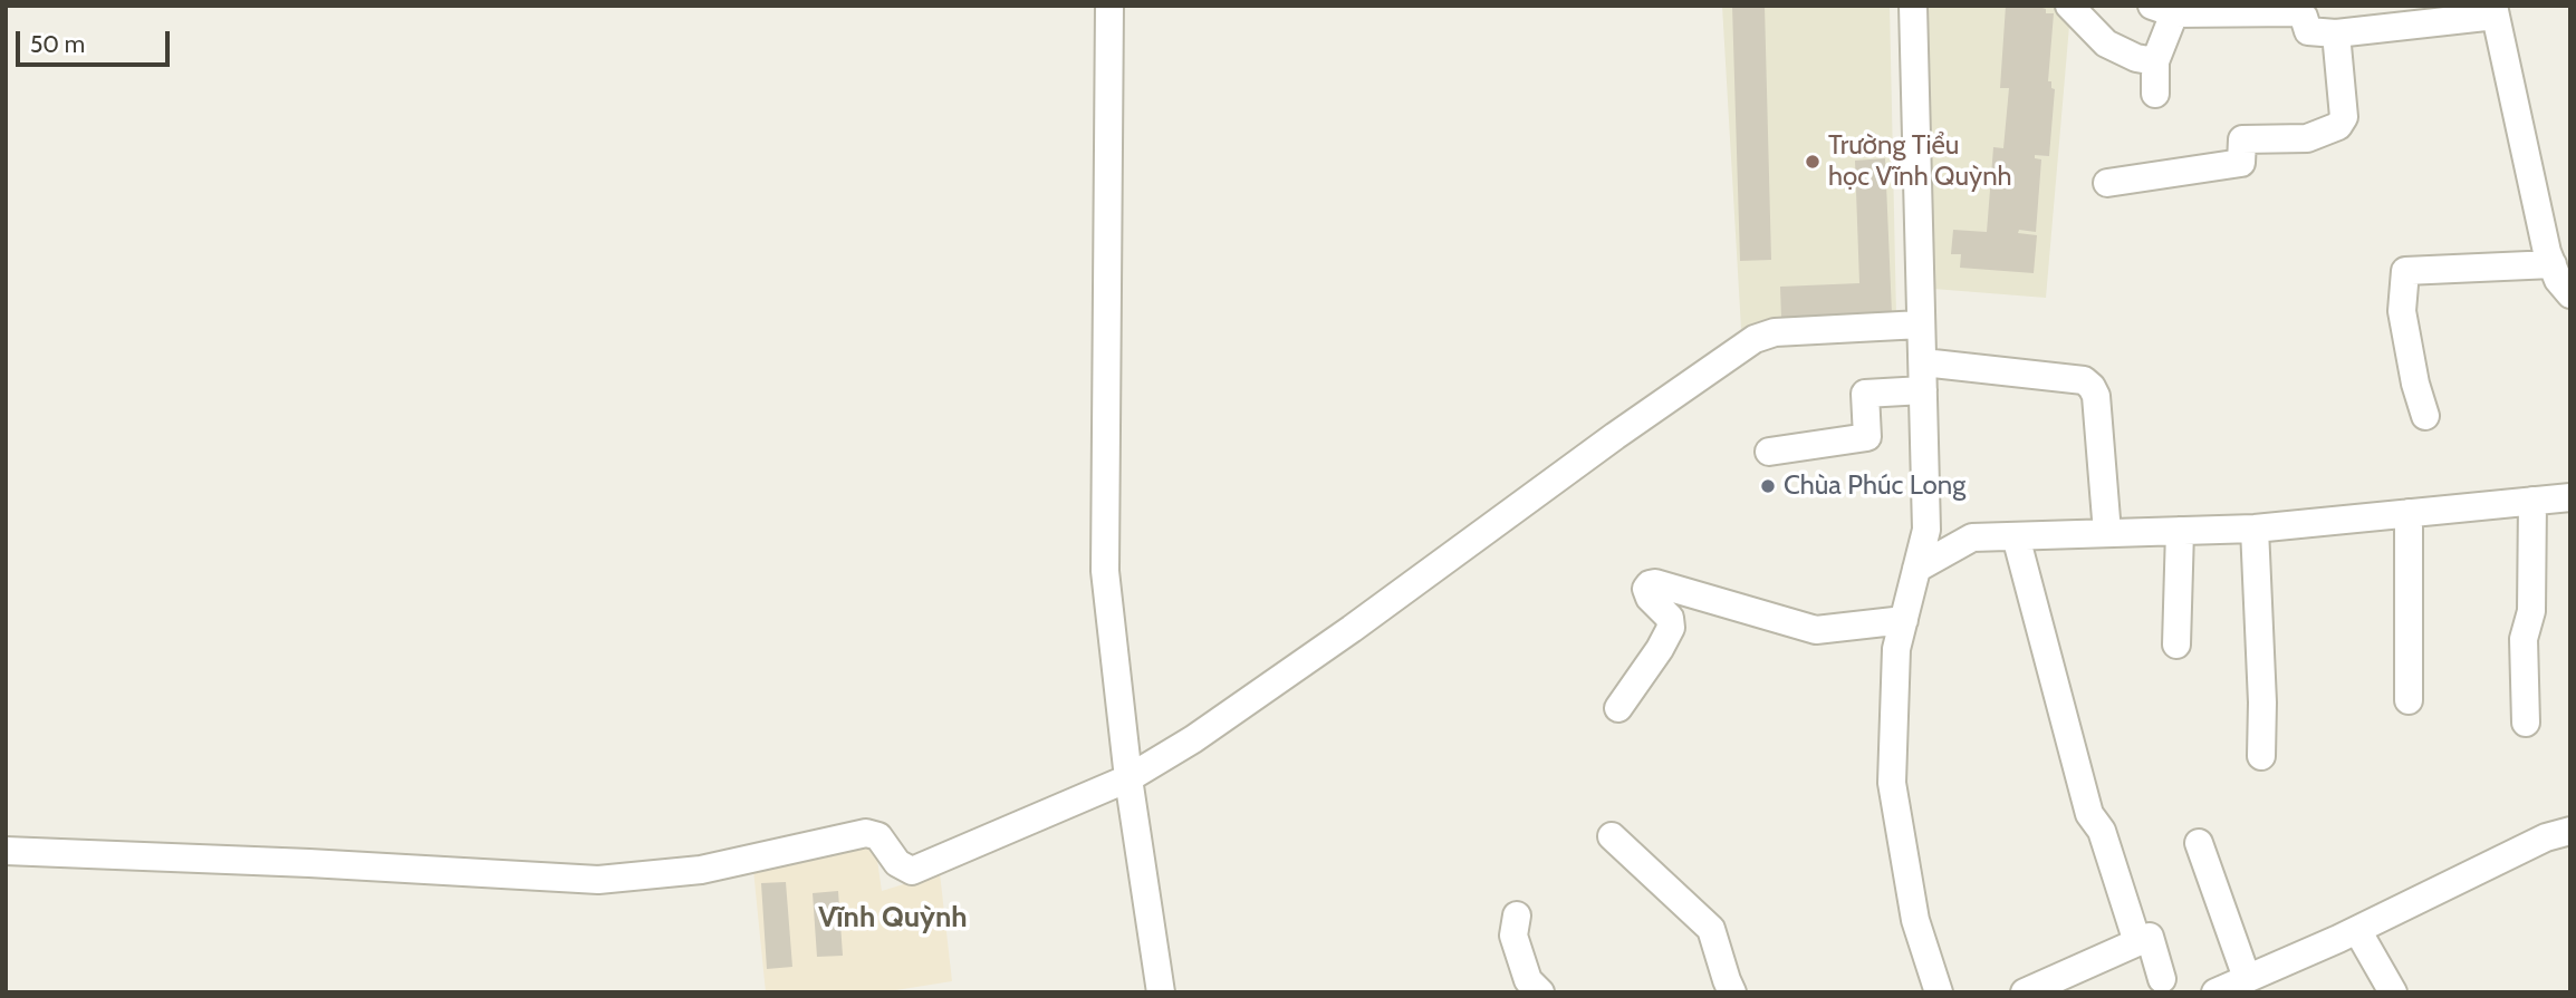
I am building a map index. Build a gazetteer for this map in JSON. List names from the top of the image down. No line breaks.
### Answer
{"districts":["Vĩnh Quỳnh"],"places":["Trường Tiểu học Vĩnh Quỳnh","Chùa Phúc Long"],"scale_bar":"50 m"}
